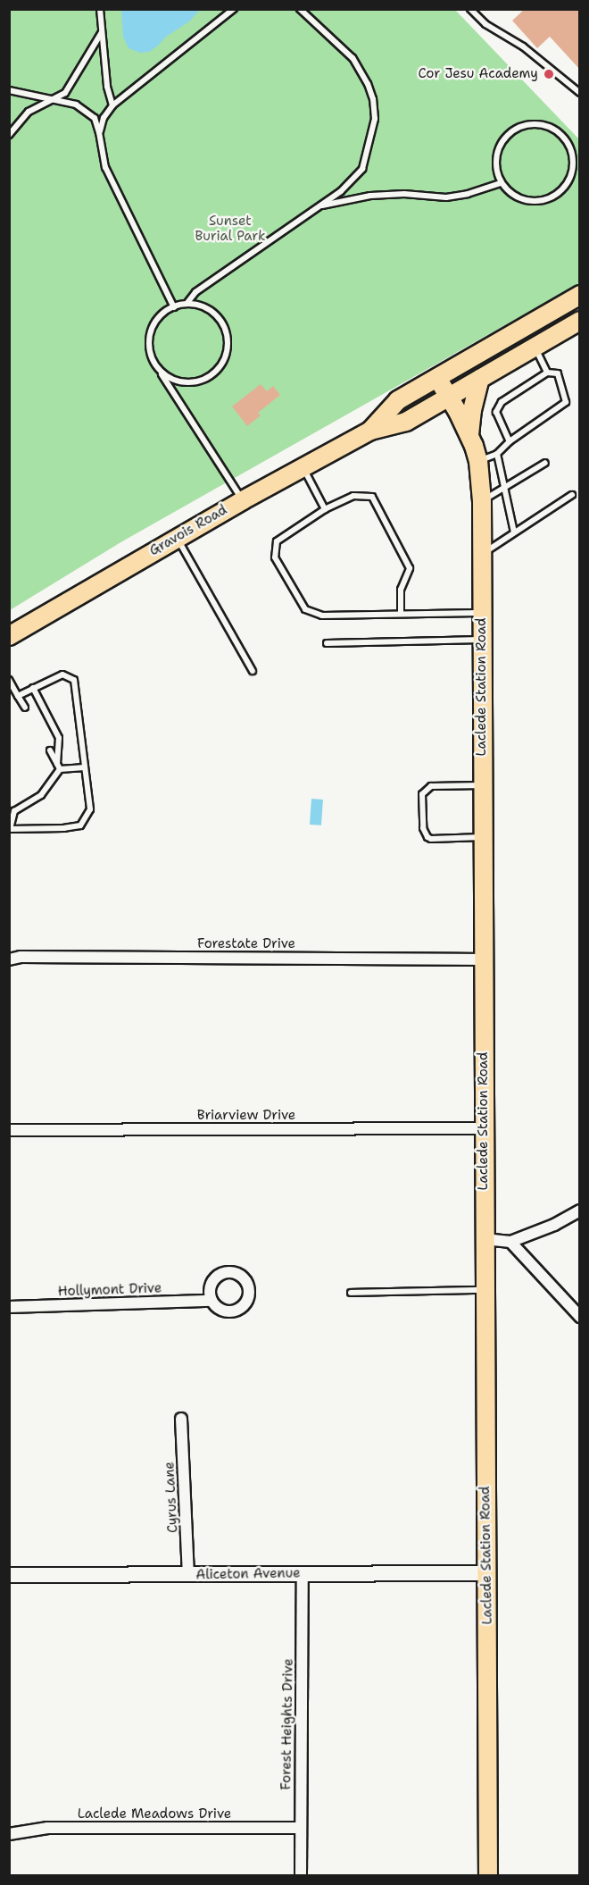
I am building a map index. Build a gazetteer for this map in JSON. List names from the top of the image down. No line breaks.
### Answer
{"streets":{"main road":["Gravois Road","Laclede Station Road"],"street":["Forestate Drive","Briarview Drive","Hollymont Drive","Cyrus Lane","Aliceton Avenue","Forest Heights Drive","Laclede Meadows Drive"]},"crossings":[["Gravois Road","Laclede Station Road"],["Laclede Station Road","Forestate Drive"],["Laclede Station Road","Briarview Drive"],["Laclede Station Road","Aliceton Avenue"],["Cyrus Lane","Aliceton Avenue"],["Aliceton Avenue","Forest Heights Drive"],["Forest Heights Drive","Laclede Meadows Drive"]],"parks":["Sunset Burial Park"],"places":["Cor Jesu Academy"]}
